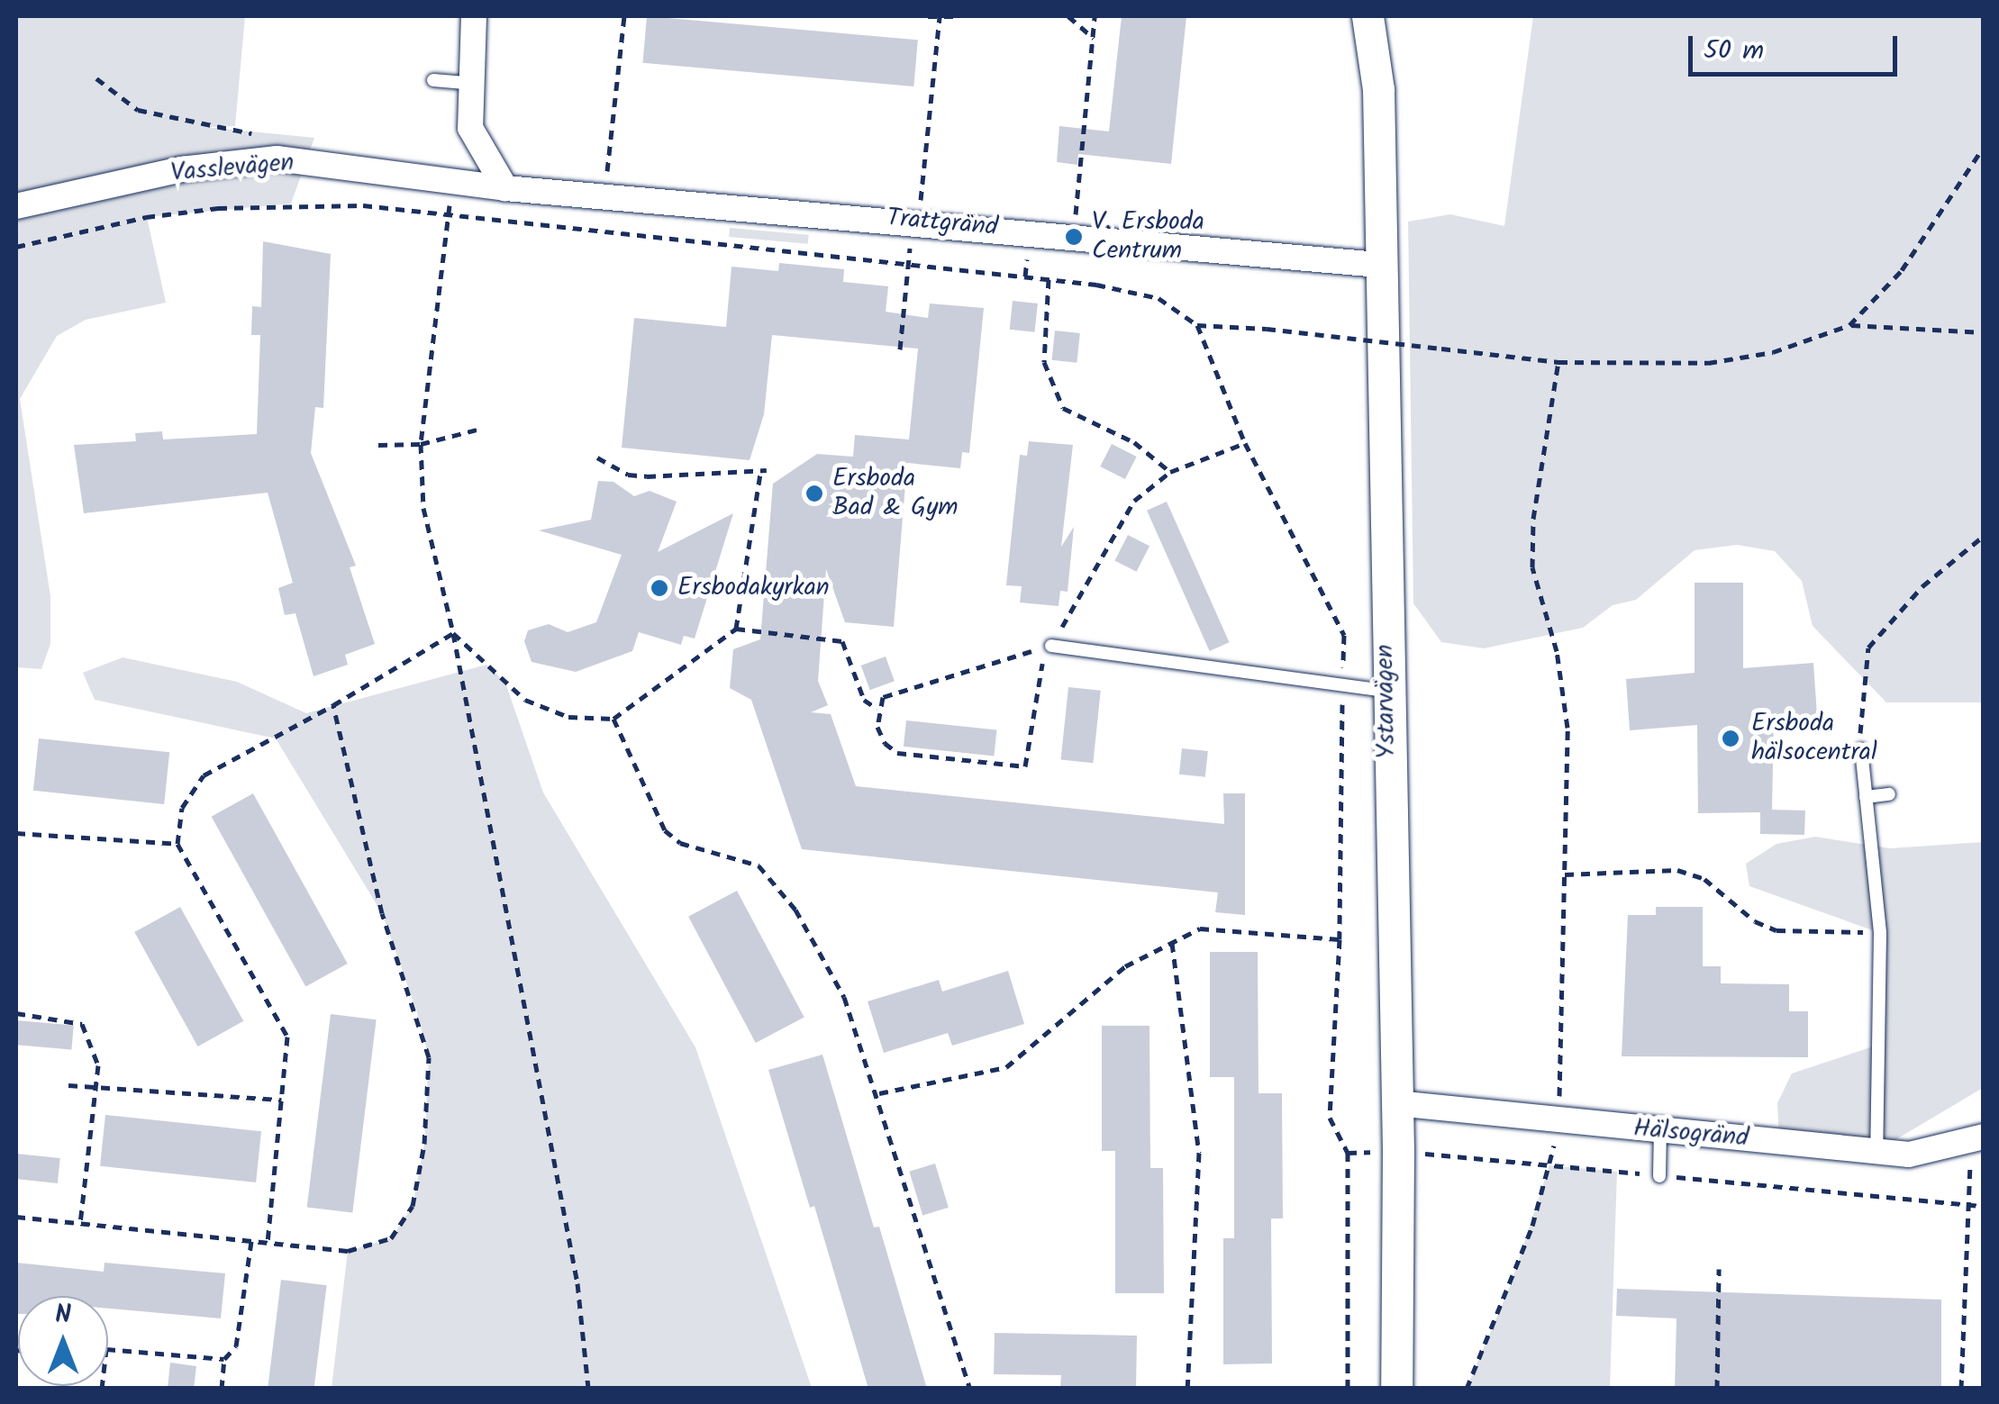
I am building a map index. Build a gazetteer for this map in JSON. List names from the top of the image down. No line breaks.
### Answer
{"streets":{"street":["Vasslevägen","Trattgränd","Ystarvägen","Hälsogränd"]},"crossings":[["Vasslevägen","Trattgränd"],["Trattgränd","Ystarvägen"],["Ystarvägen","Hälsogränd"]],"places":["V. Ersboda Centrum","Ersboda Bad & Gym","Ersbodakyrkan","Ersboda hälsocentral"],"scale_bar":"50 m","north":"top"}
